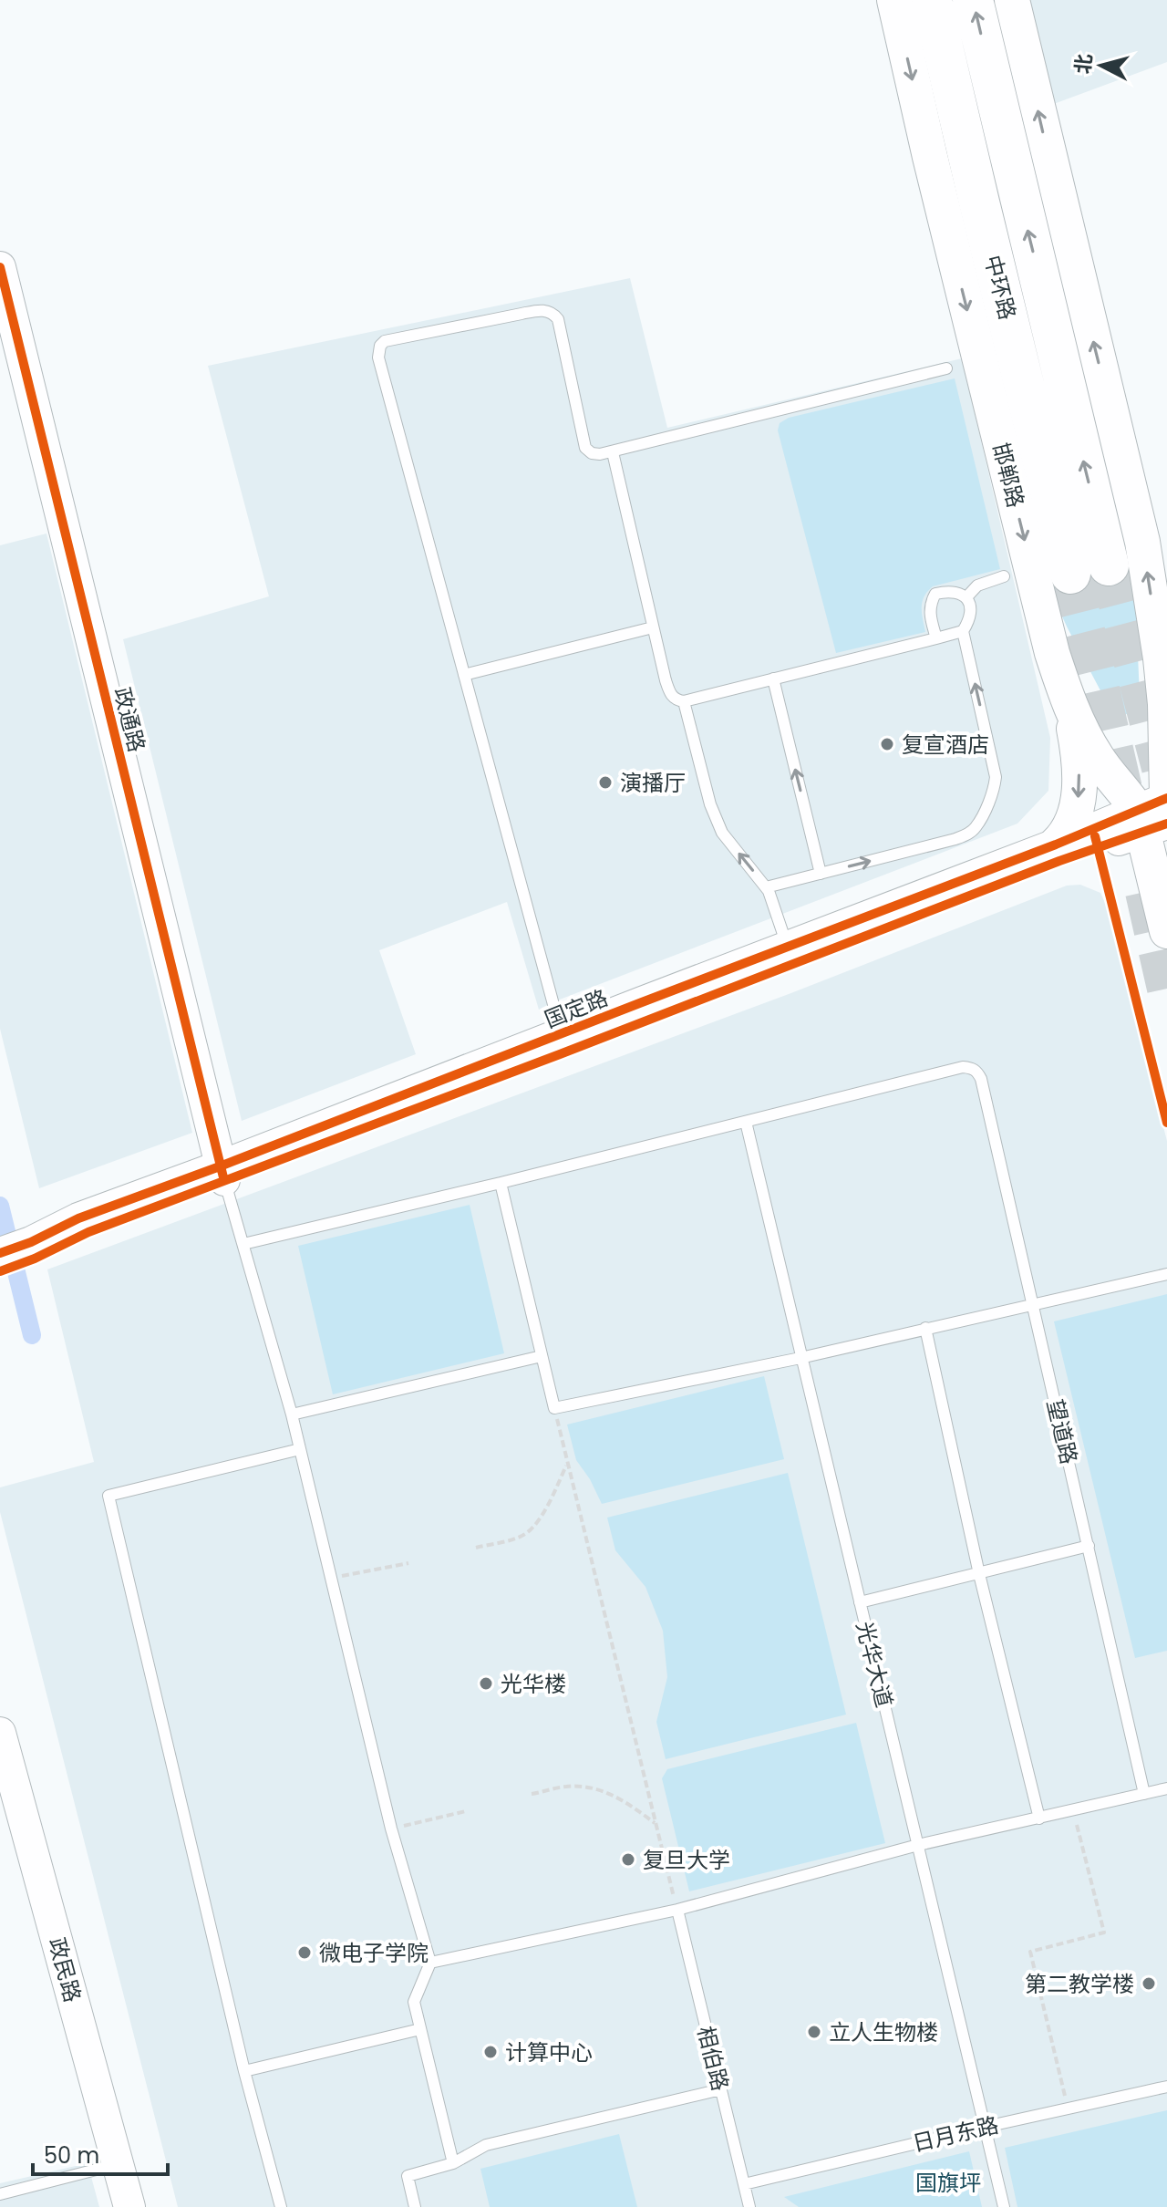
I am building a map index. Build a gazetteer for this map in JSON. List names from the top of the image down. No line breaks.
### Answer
{"streets":{"highway":["中环路"],"main road":["邯郸路"],"street":["政通路","国定路","政民路"],"lane":["望道路","光华大道","相伯路","日月东路"]},"crossings":[["邯郸路","国定路"],["政通路","国定路"],["望道路","光华大道"],["光华大道","日月东路"],["相伯路","日月东路"]],"parks":["国旗坪"],"places":["复宣酒店","演播厅","光华楼","复旦大学","微电子学院","第二教学楼","立人生物楼","计算中心"],"scale_bar":"50 m","north":"left"}
